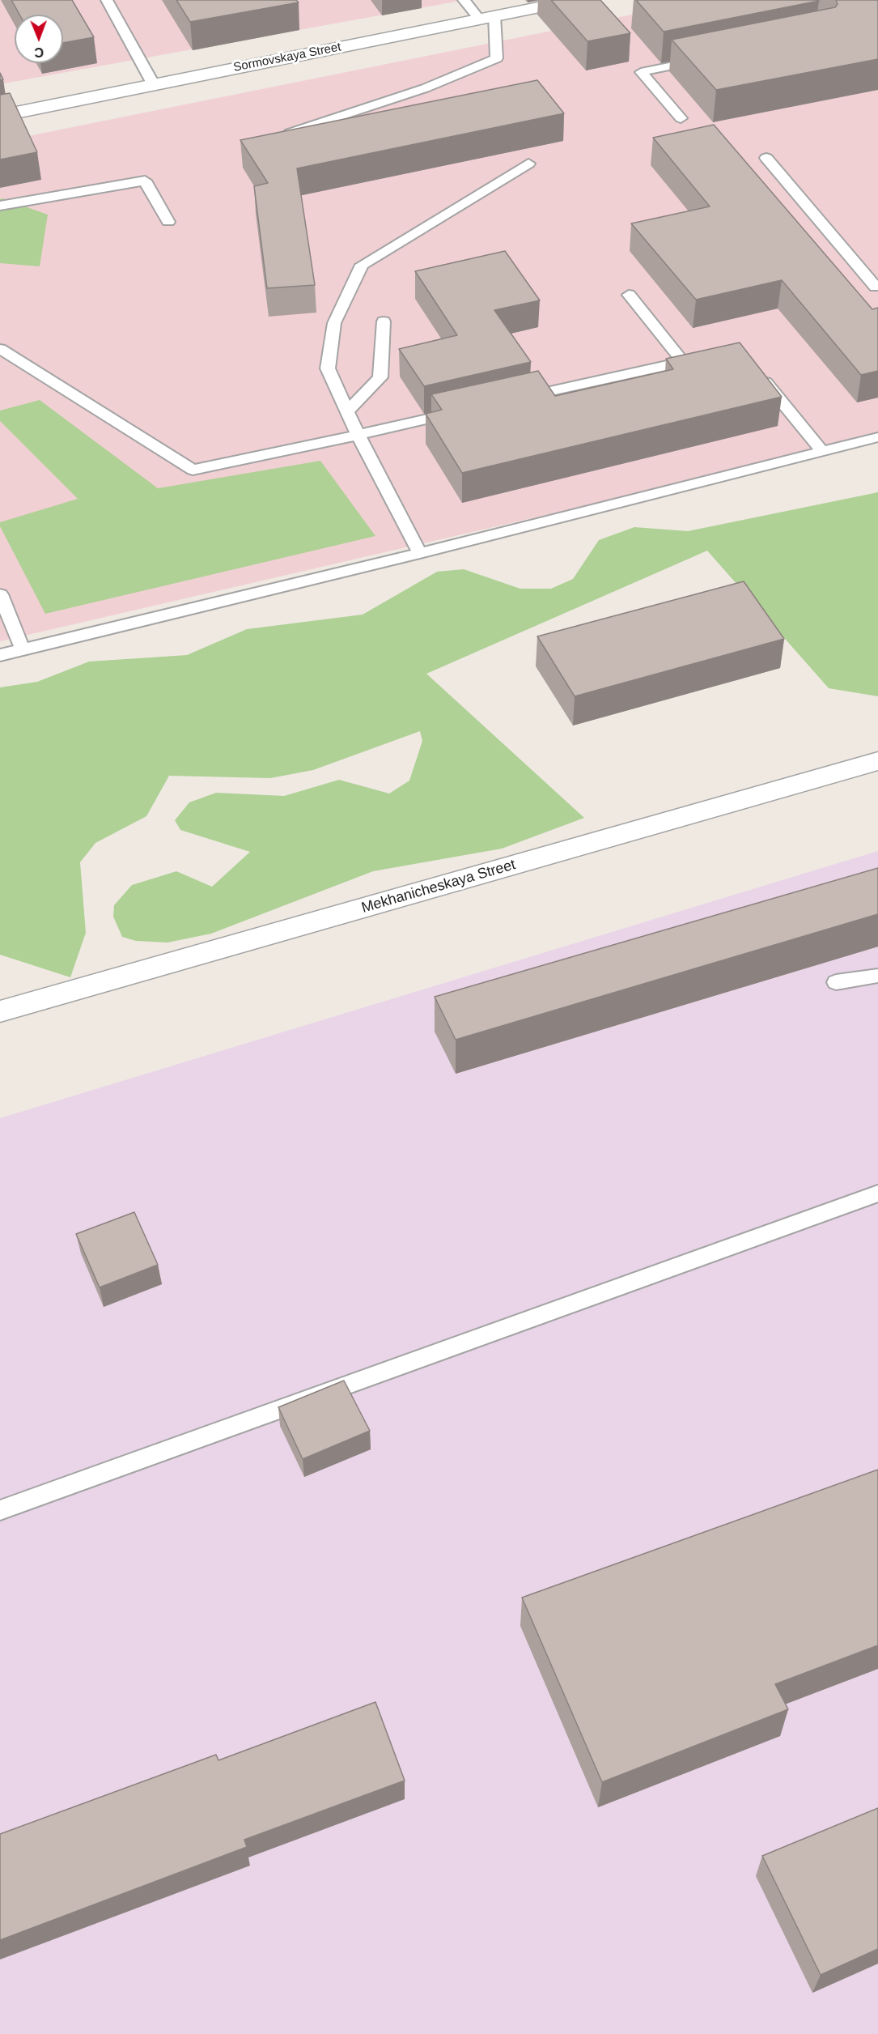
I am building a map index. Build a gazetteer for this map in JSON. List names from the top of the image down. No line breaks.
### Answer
{"streets":{"street":["Sormovskaya Street","Mekhanicheskaya Street"]},"north":"bottom"}
